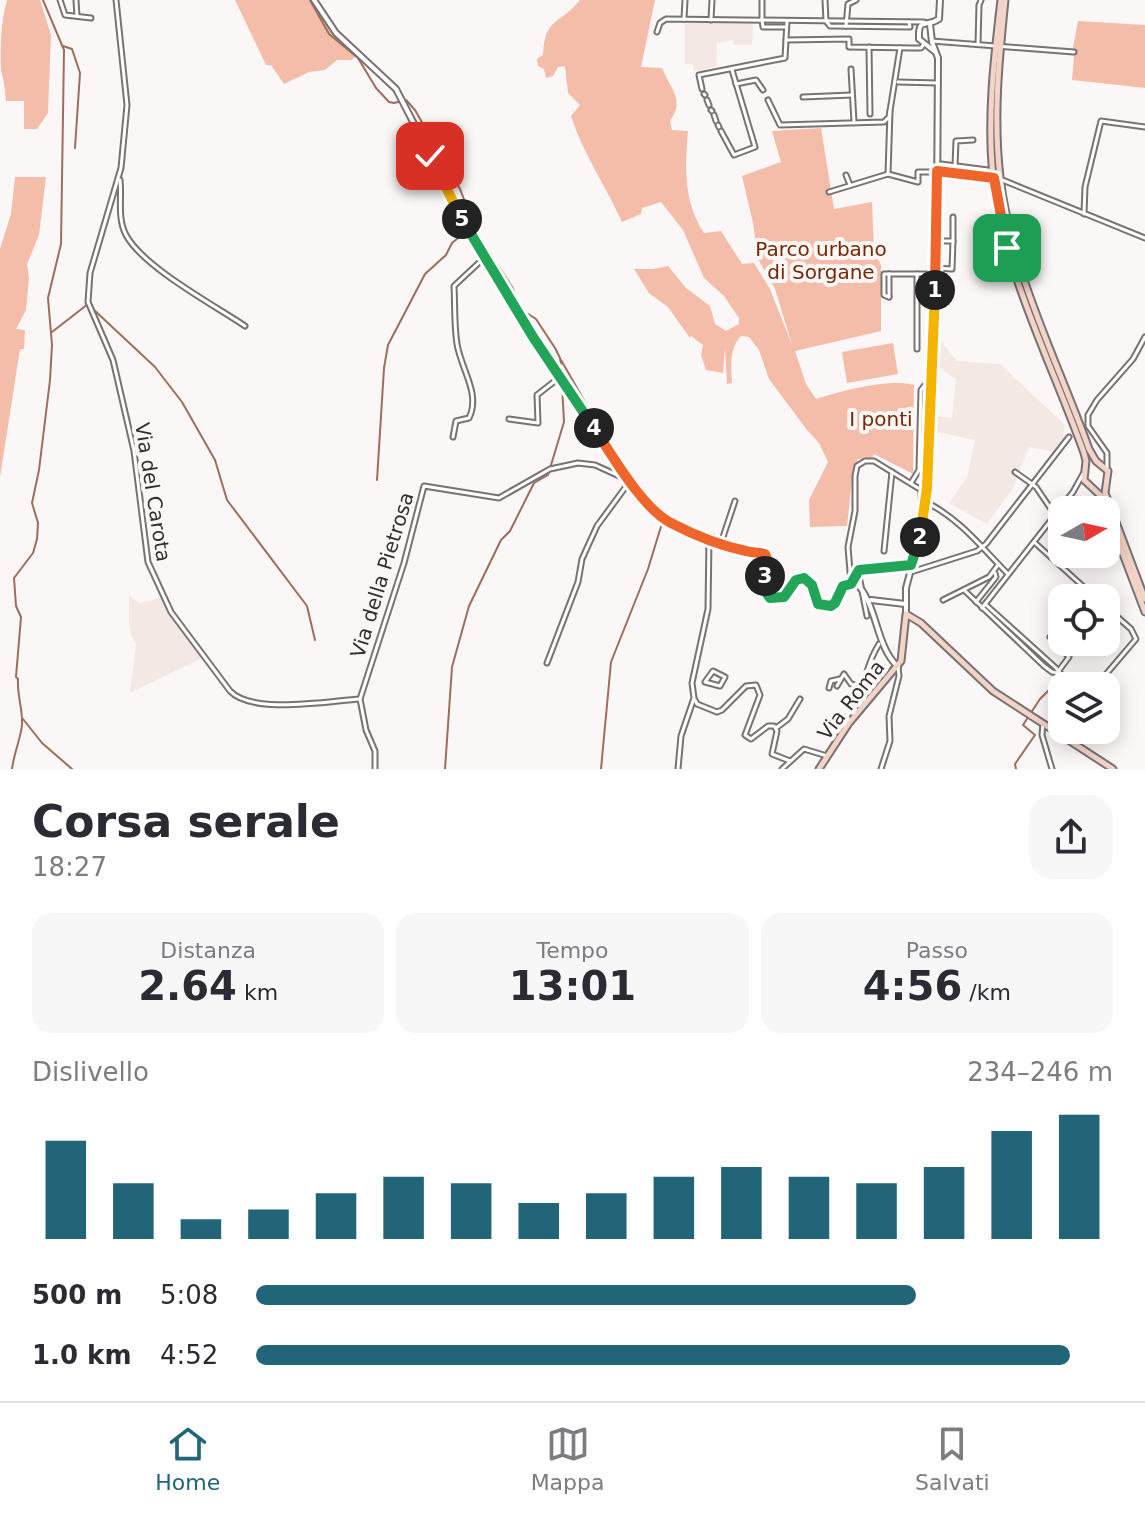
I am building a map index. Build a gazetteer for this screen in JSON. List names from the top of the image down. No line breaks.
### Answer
{"streets":{"main road":["Via Roma"],"street":["Via del Carota","Via della Pietrosa"]},"crossings":[["Via del Carota","Via della Pietrosa"]],"parks":["Parco urbano di Sorgane","I ponti"],"north":"right","page":{"pins":["5","1","4","2","3"],"heading":["Corsa serale","18:27"],"stats":[["Distanza","2.64 km"],["Tempo","13:01"],["Passo","4:56 /km"]],"chart":["Dislivello","234–246 m"],"list":[{"name":"500 m","note":"5:08"},{"name":"1.0 km","note":"4:52"}],"tabs":["Home","Mappa","Salvati"]}}
